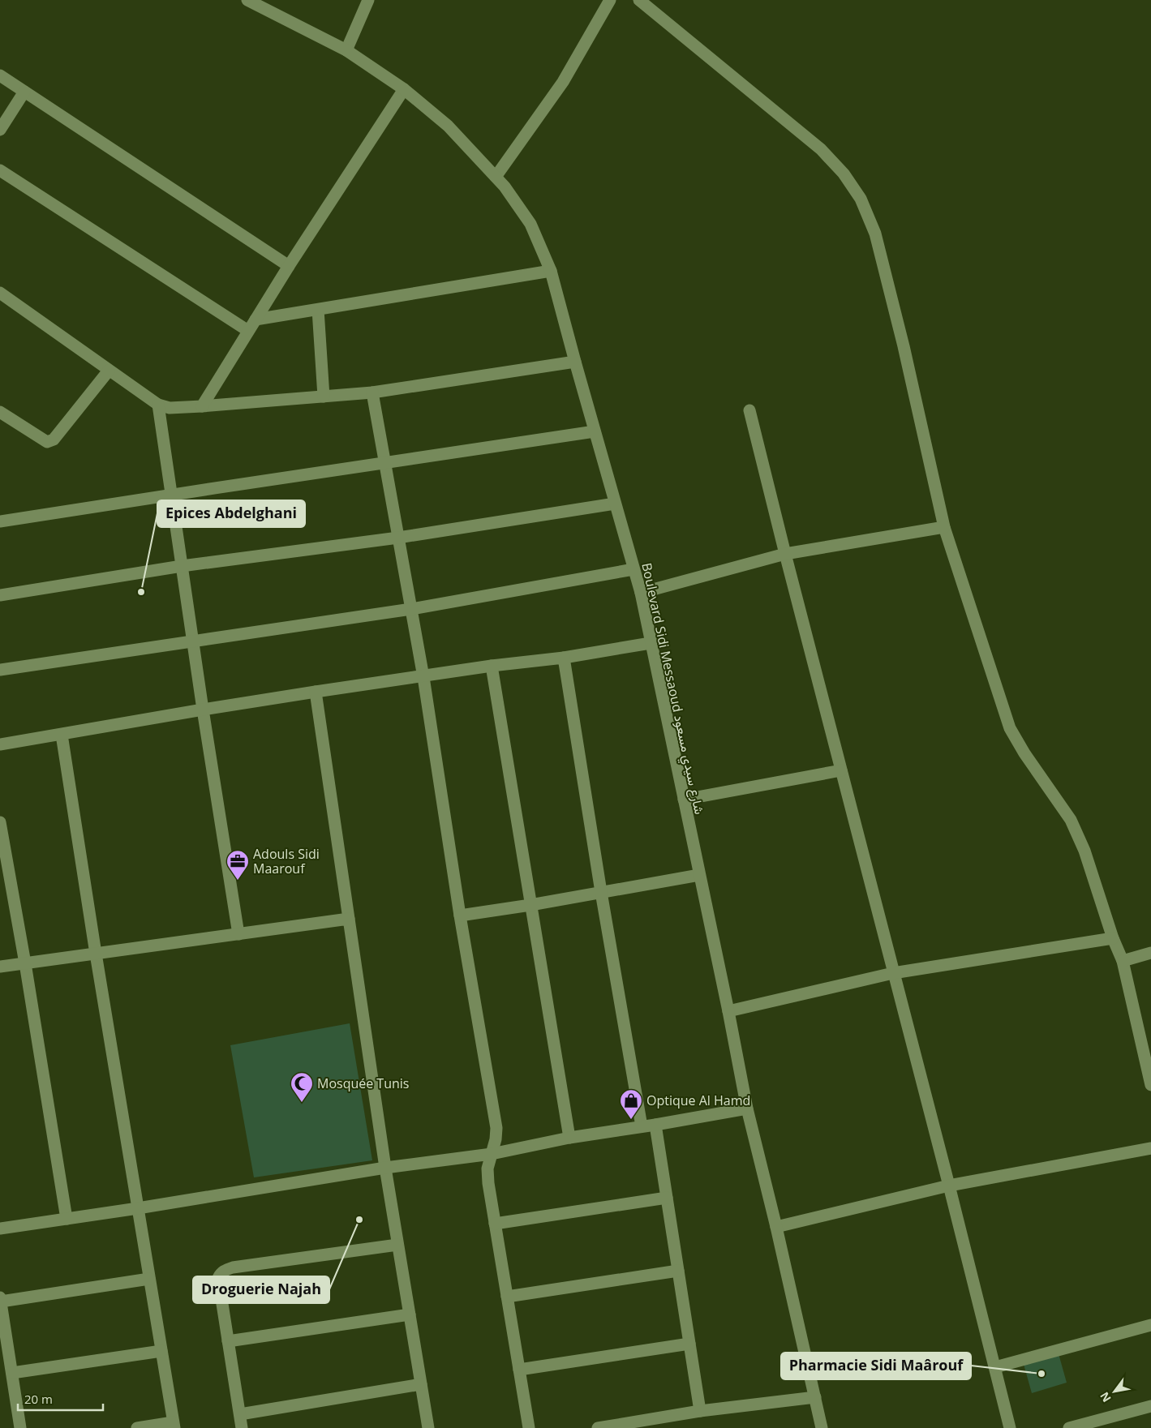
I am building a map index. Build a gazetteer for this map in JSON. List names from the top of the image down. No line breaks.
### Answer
{"streets":{"street":["Boulevard Sidi Messaoud شارع سيدي مسعود"]},"places":{"other":["Epices Abdelghani","Droguerie Najah","Pharmacie Sidi Maârouf"],"office":["Adouls Sidi Maarouf"],"mosque":["Mosquée Tunis"],"shop":["Optique Al Hamd"]},"scale_bar":"20 m","north":"bottom left"}
